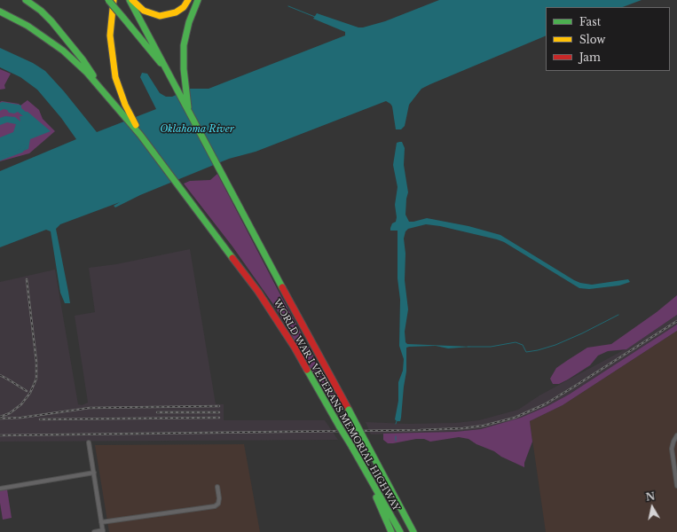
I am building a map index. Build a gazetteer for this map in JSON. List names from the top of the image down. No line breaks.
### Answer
{"streets":{"highway":["WORLD WAR I VETERANS MEMORIAL HIGHWAY"]},"water":["Oklahoma River"],"legend":["Fast","Slow","Jam"],"north":"top"}
